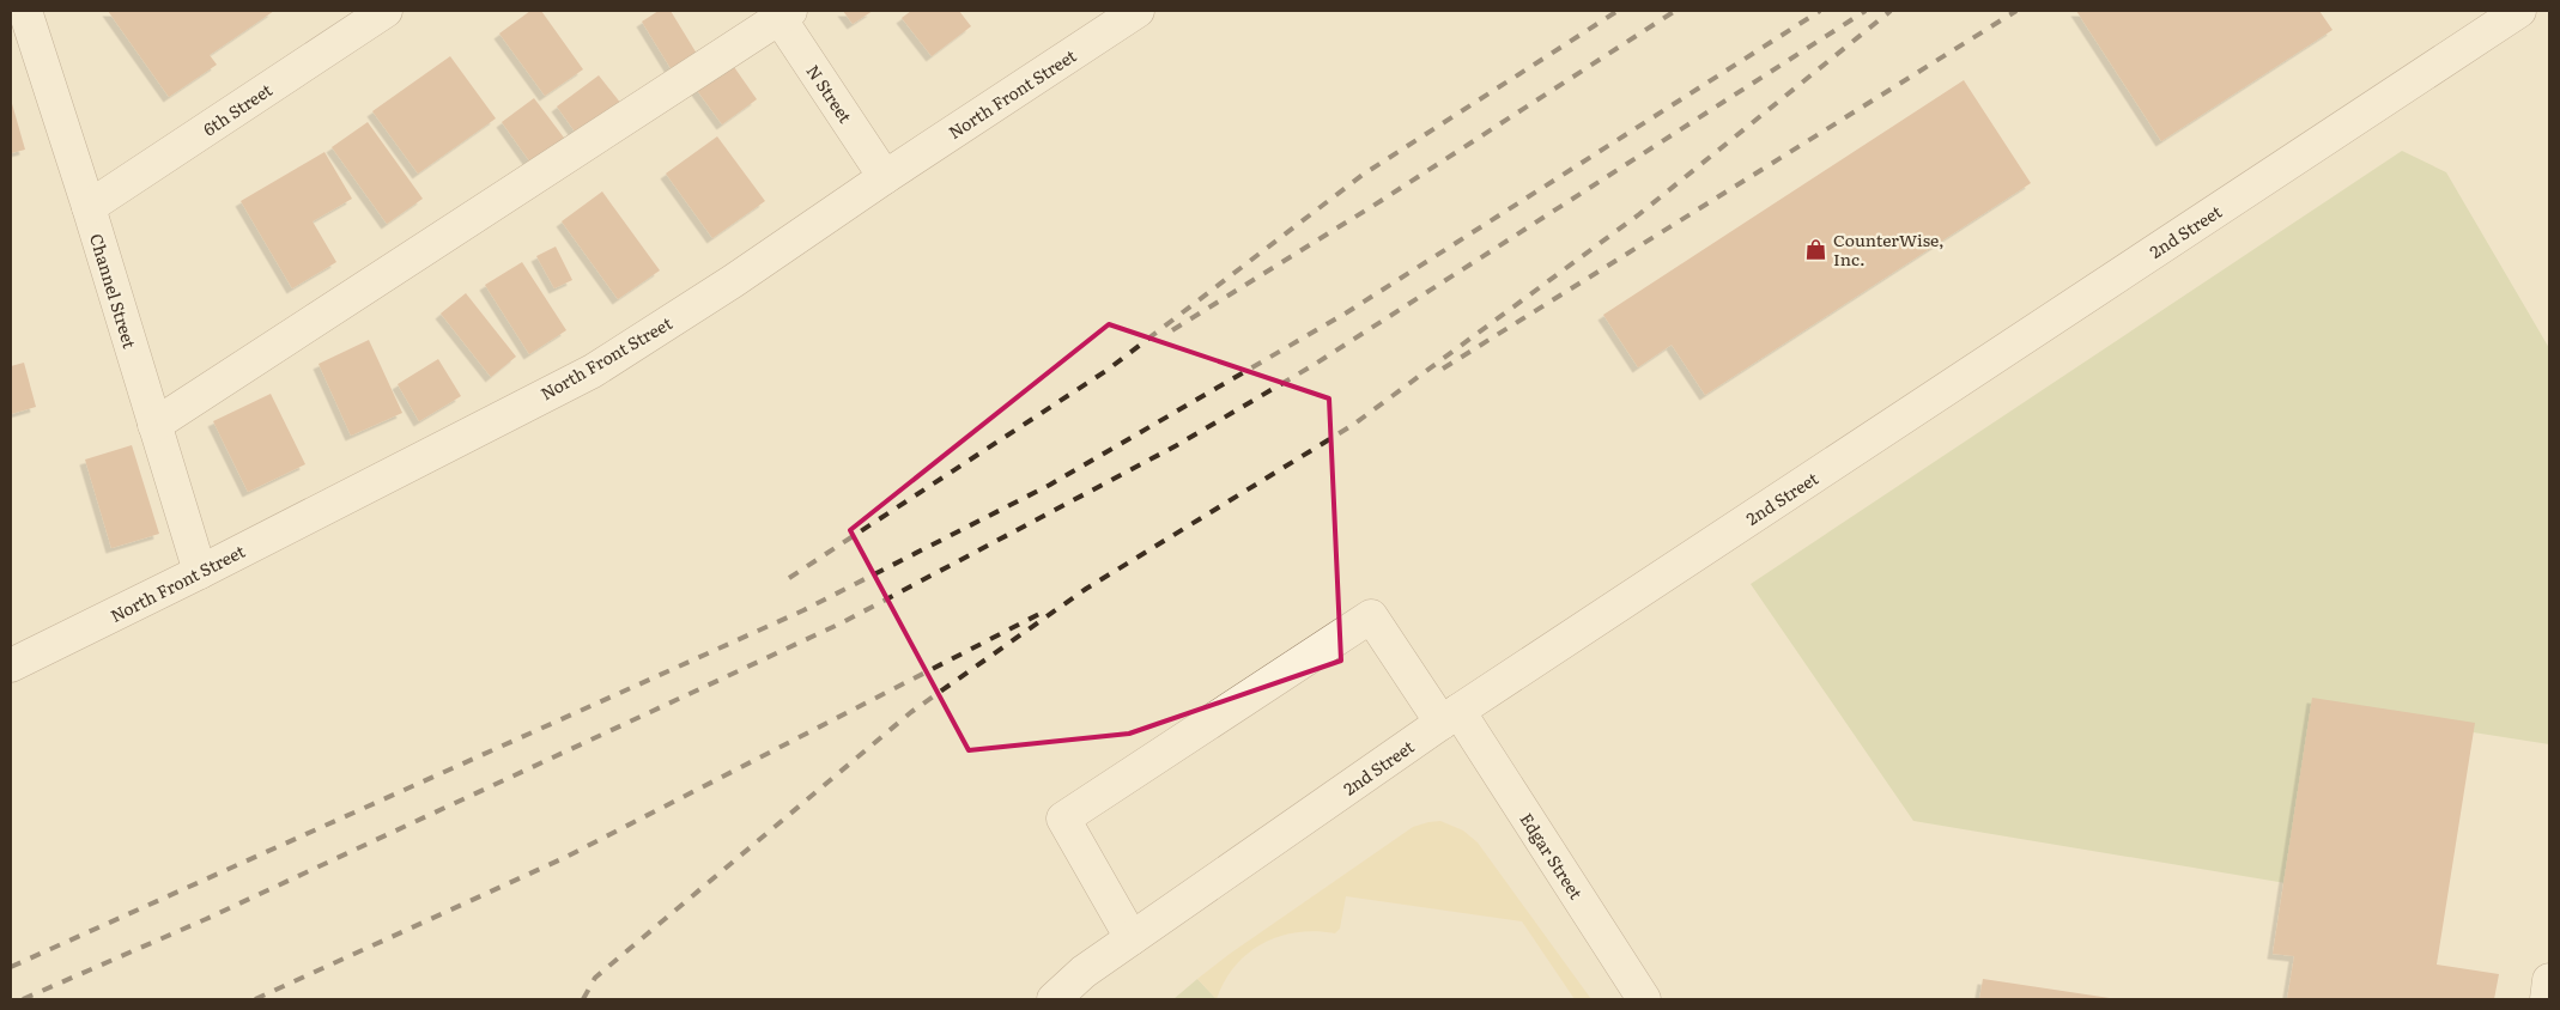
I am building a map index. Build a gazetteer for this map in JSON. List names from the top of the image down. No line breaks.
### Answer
{"streets":{"street":["N Street","North Front Street","6th Street","2nd Street","Channel Street","Edgar Street"]},"crossings":[["N Street","North Front Street"],["North Front Street","Channel Street"],["6th Street","Channel Street"],["2nd Street","Edgar Street"]],"places":{"shop":["CounterWise, Inc."]}}
